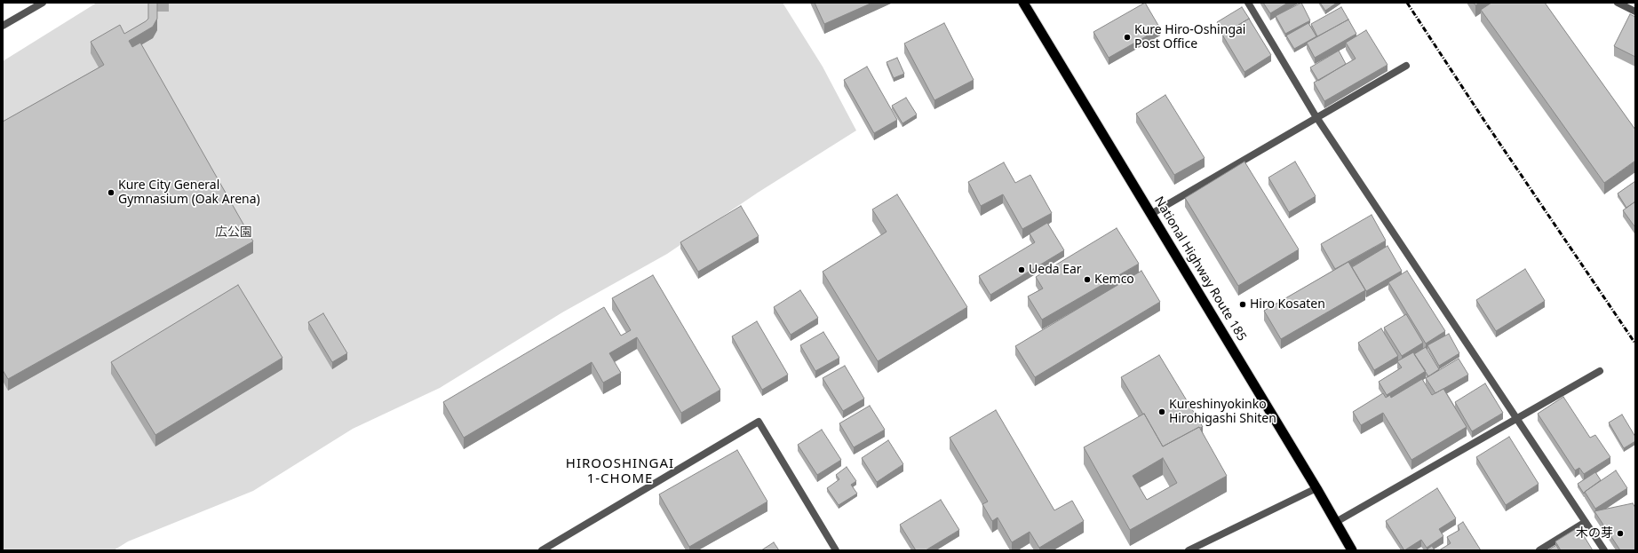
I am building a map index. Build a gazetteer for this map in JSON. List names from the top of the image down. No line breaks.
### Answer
{"streets":{"highway":["National Highway Route 185"]},"districts":["HIROOSHINGAI 1-CHOME"],"parks":["広公園"],"places":["Kure Hiro-Oshingai Post Office","Kure City General Gymnasium (Oak Arena)","Ueda Ear","Kemco","Hiro Kosaten","Kureshinyokinko Hirohigashi Shiten","木の芽"]}
